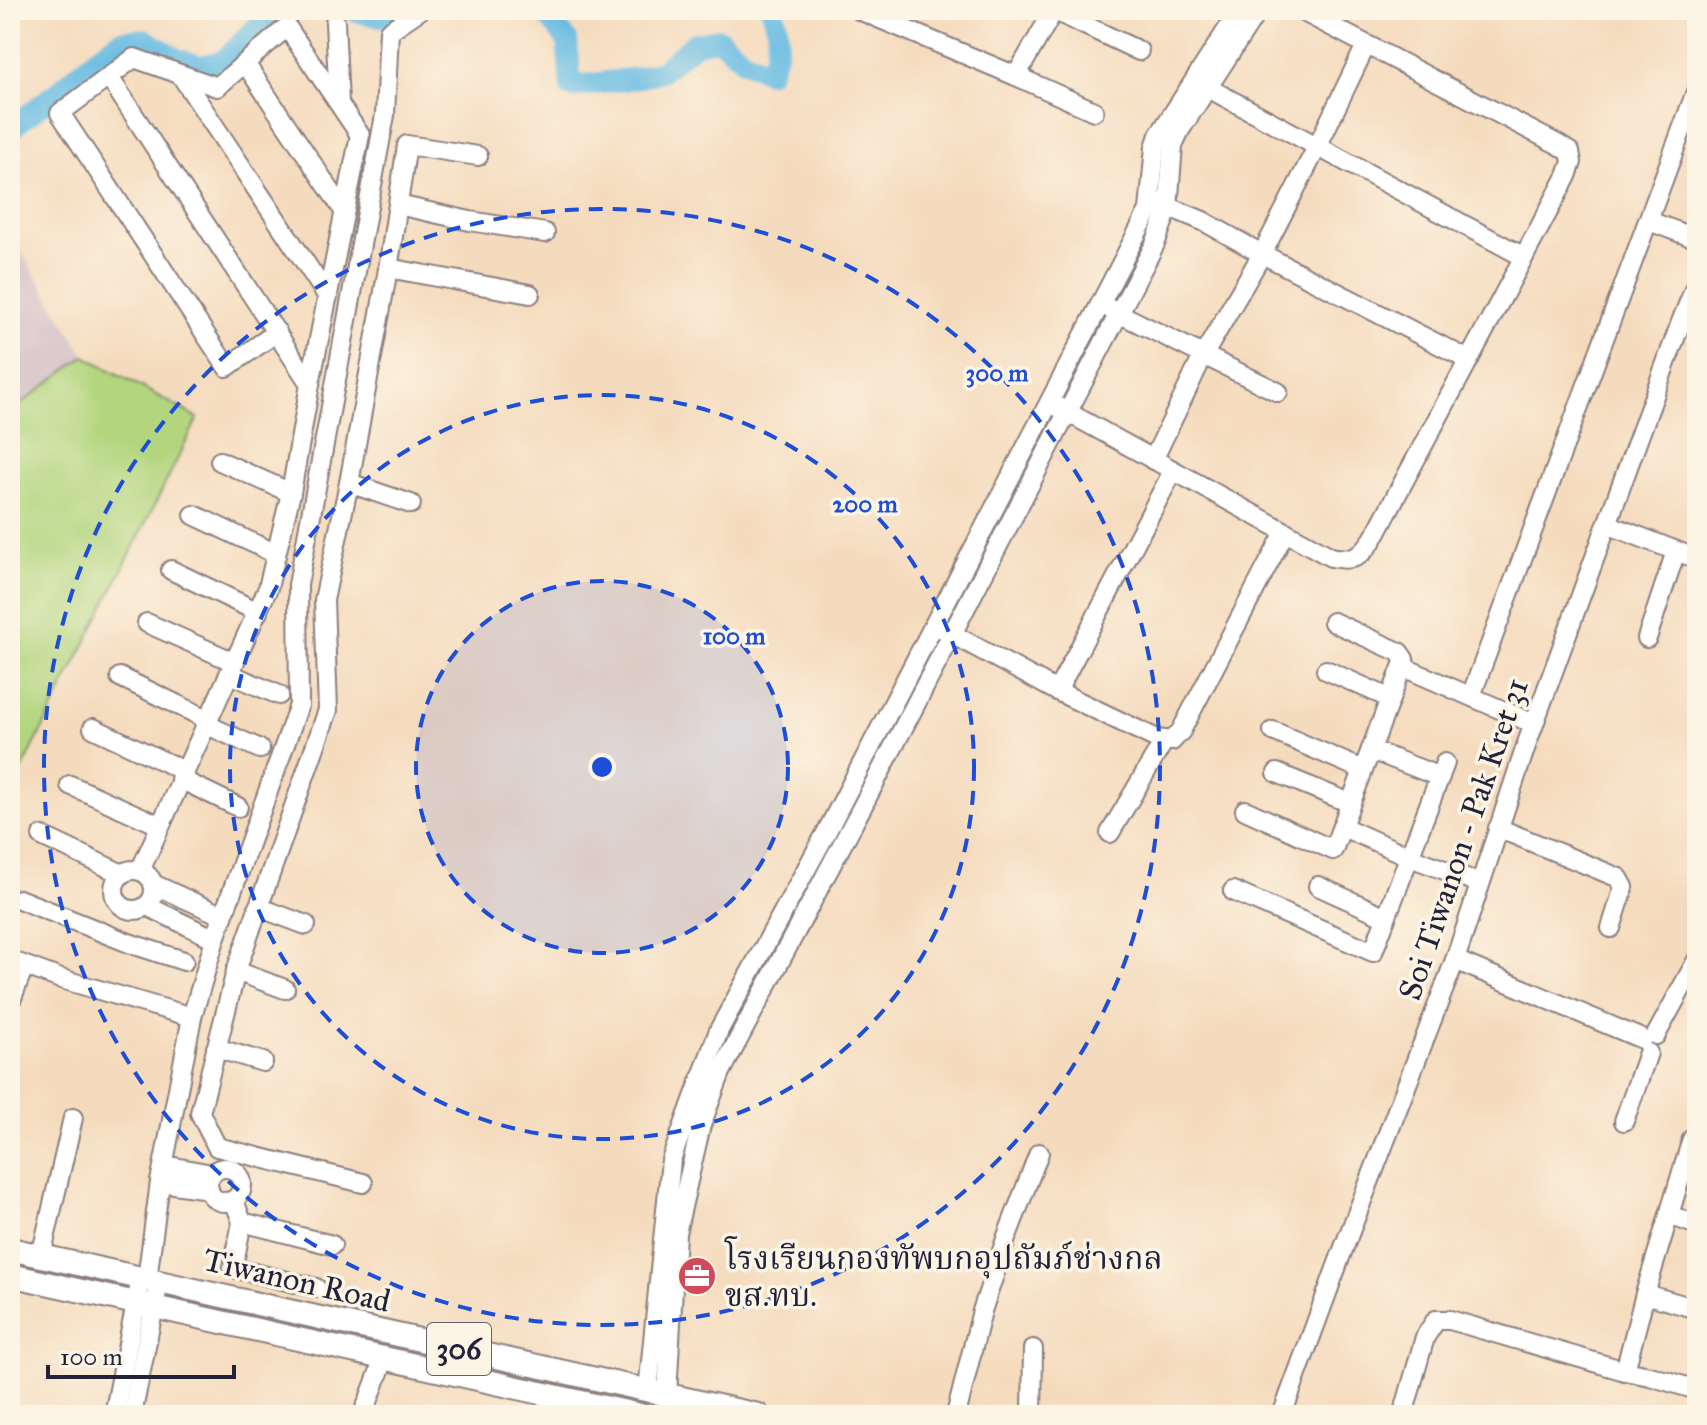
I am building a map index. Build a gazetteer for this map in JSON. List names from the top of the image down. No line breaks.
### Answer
{"streets":{"main road":["Tiwanon Road","306"],"street":["Soi Tiwanon - Pak Kret 31"]},"places":{"office":["โรงเรียนกองทัพบกอุปถัมภ์ช่างกล ขส.ทบ."]},"scale_bar":"100 m","rings":["300 m","200 m","100 m"]}
